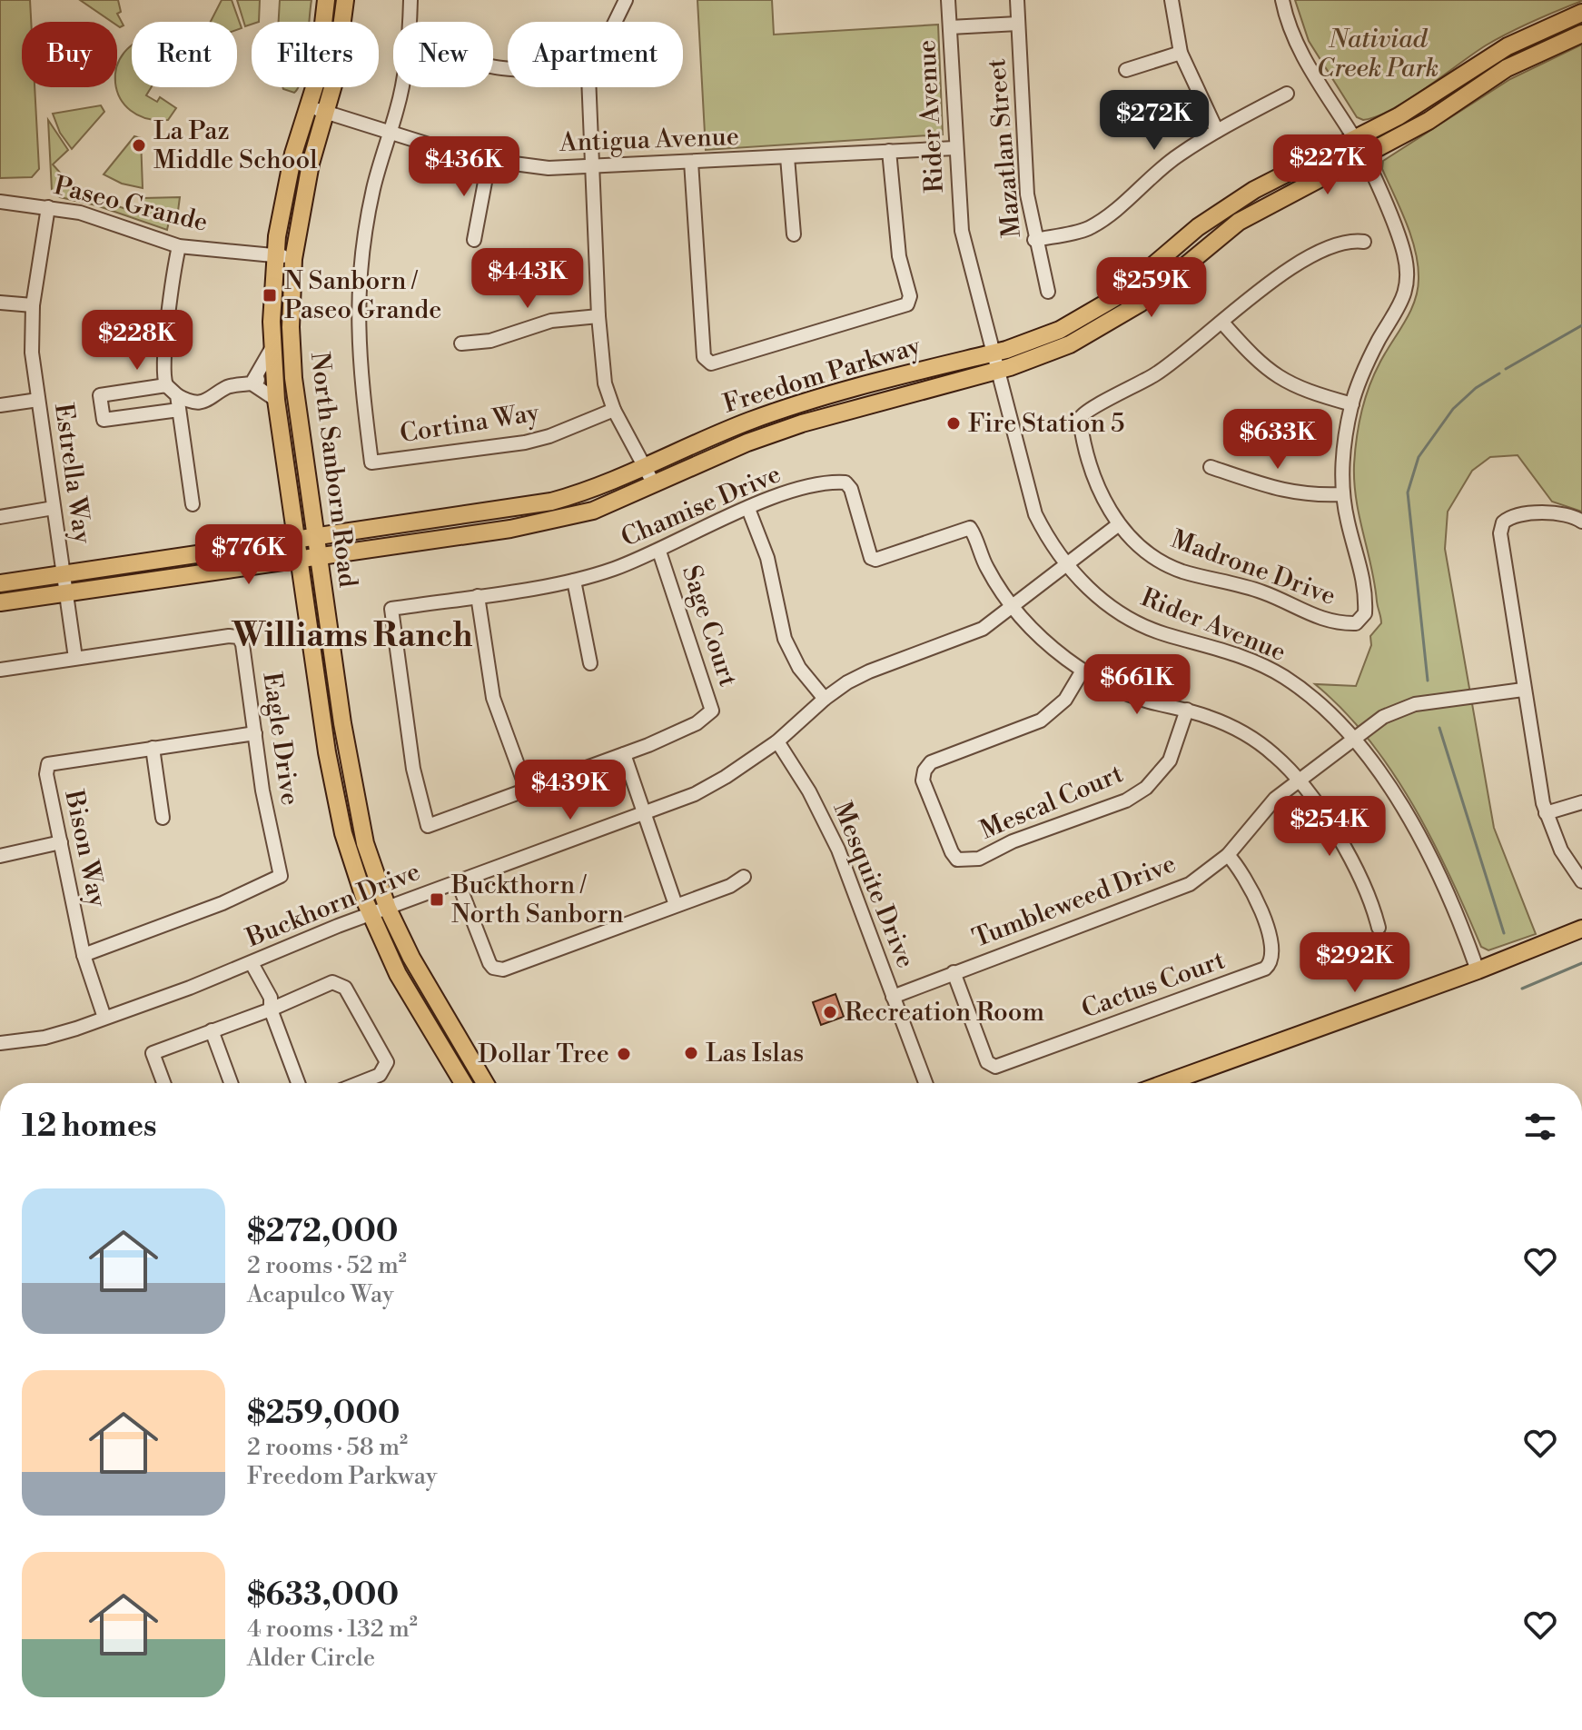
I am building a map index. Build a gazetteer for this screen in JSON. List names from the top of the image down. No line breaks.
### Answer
{"streets":{"main road":["Freedom Parkway","North Sanborn Road"],"street":["Rider Avenue","Antigua Avenue","Mazatlan Street","Paseo Grande","Cortina Way","Estrella Way","Chamise Drive","Madrone Drive","Sage Court","Eagle Drive","Mescal Court","Bison Way","Mesquite Drive","Tumbleweed Drive","Buckhorn Drive","Cactus Court"]},"crossings":[["Rider Avenue","Antigua Avenue"],["Rider Avenue","Freedom Parkway"],["Rider Avenue","Tumbleweed Drive"],["Rider Avenue","Buckhorn Drive"],["Antigua Avenue","Cortina Way"],["Antigua Avenue","North Sanborn Road"],["Paseo Grande","North Sanborn Road"],["Paseo Grande","Estrella Way"],["Freedom Parkway","North Sanborn Road"],["Freedom Parkway","Estrella Way"],["North Sanborn Road","Buckhorn Drive"],["Estrella Way","Eagle Drive"],["Chamise Drive","Sage Court"],["Chamise Drive","Buckhorn Drive"],["Madrone Drive","Buckhorn Drive"],["Eagle Drive","Bison Way"],["Bison Way","Buckhorn Drive"],["Mesquite Drive","Tumbleweed Drive"],["Mesquite Drive","Buckhorn Drive"],["Tumbleweed Drive","Cactus Court"]],"districts":["Williams Ranch"],"parks":["Nativiad Creek Park"],"places":{"other":["La Paz Middle School","Fire Station 5","Recreation Room","Las Islas","Dollar Tree"],"transit":["N Sanborn / Paseo Grande","Buckthorn / North Sanborn"]},"page":{"chip":["Buy","Rent","Filters","New","Apartment"],"price":["$272K","$227K","$436K","$443K","$259K","$228K","$633K","$776K","$661K","$439K","$254K","$292K"],"heading":"12 homes","list":[{"name":"$272,000","note":"2 rooms · 52 m² · Acapulco Way"},{"name":"$259,000","note":"2 rooms · 58 m² · Freedom Parkway"},{"name":"$633,000","note":"4 rooms · 132 m² · Alder Circle"}]}}
